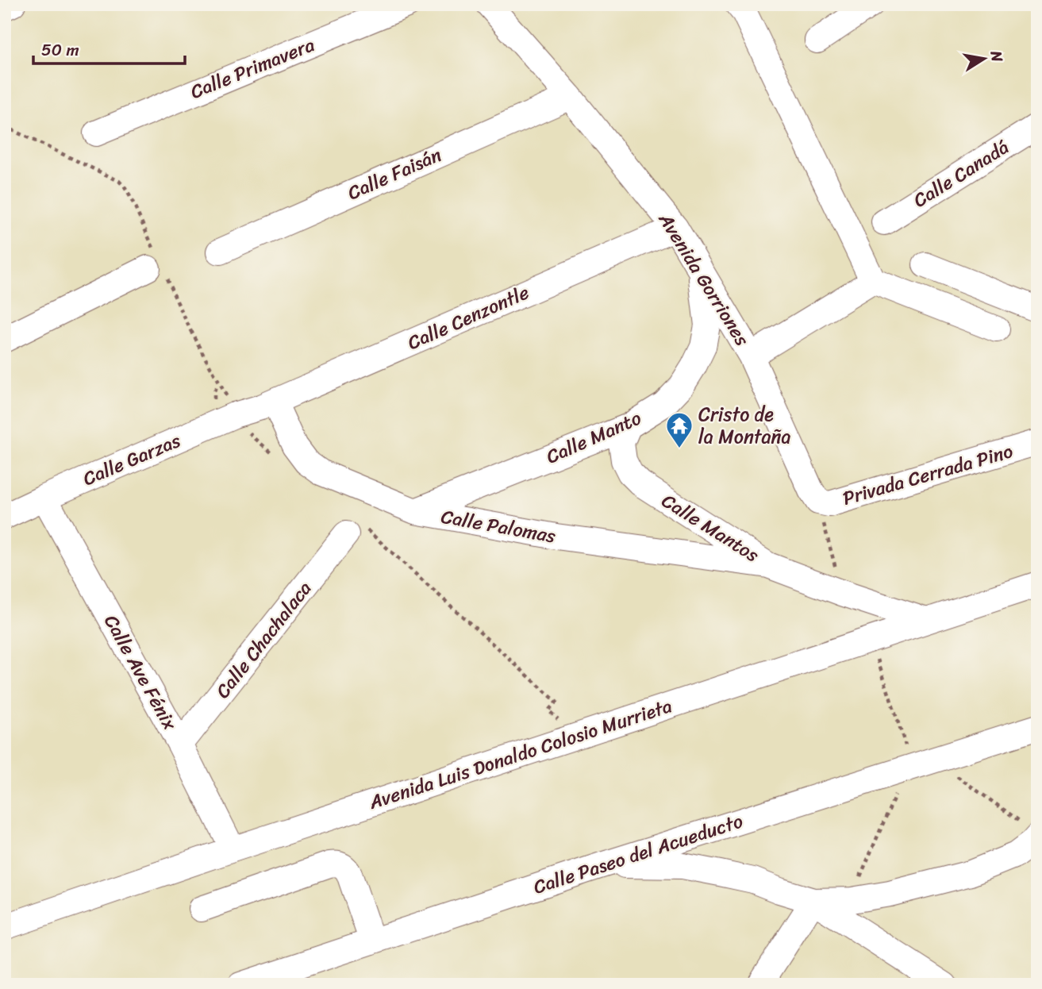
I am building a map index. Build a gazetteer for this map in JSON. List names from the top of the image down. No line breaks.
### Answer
{"streets":{"street":["Calle Primavera","Calle Faisán","Calle Canadá","Avenida Gorriones","Calle Cenzontle","Calle Manto","Calle Garzas","Privada Cerrada Pino","Calle Palomas","Calle Mantos","Calle Chachalaca","Calle Ave Fénix","Avenida Luis Donaldo Colosio Murrieta","Calle Paseo del Acueducto"]},"crossings":[["Calle Faisán","Avenida Gorriones"],["Avenida Gorriones","Calle Cenzontle"],["Avenida Gorriones","Calle Manto"],["Avenida Gorriones","Privada Cerrada Pino"],["Calle Cenzontle","Calle Garzas"],["Calle Cenzontle","Calle Palomas"],["Calle Manto","Calle Palomas"],["Calle Manto","Calle Mantos"],["Calle Garzas","Calle Palomas"],["Calle Garzas","Calle Ave Fénix"],["Calle Palomas","Calle Mantos"],["Calle Chachalaca","Calle Ave Fénix"],["Calle Ave Fénix","Avenida Luis Donaldo Colosio Murrieta"]],"places":{"temple":["Cristo de la Montaña"]},"scale_bar":"50 m","north":"right"}
